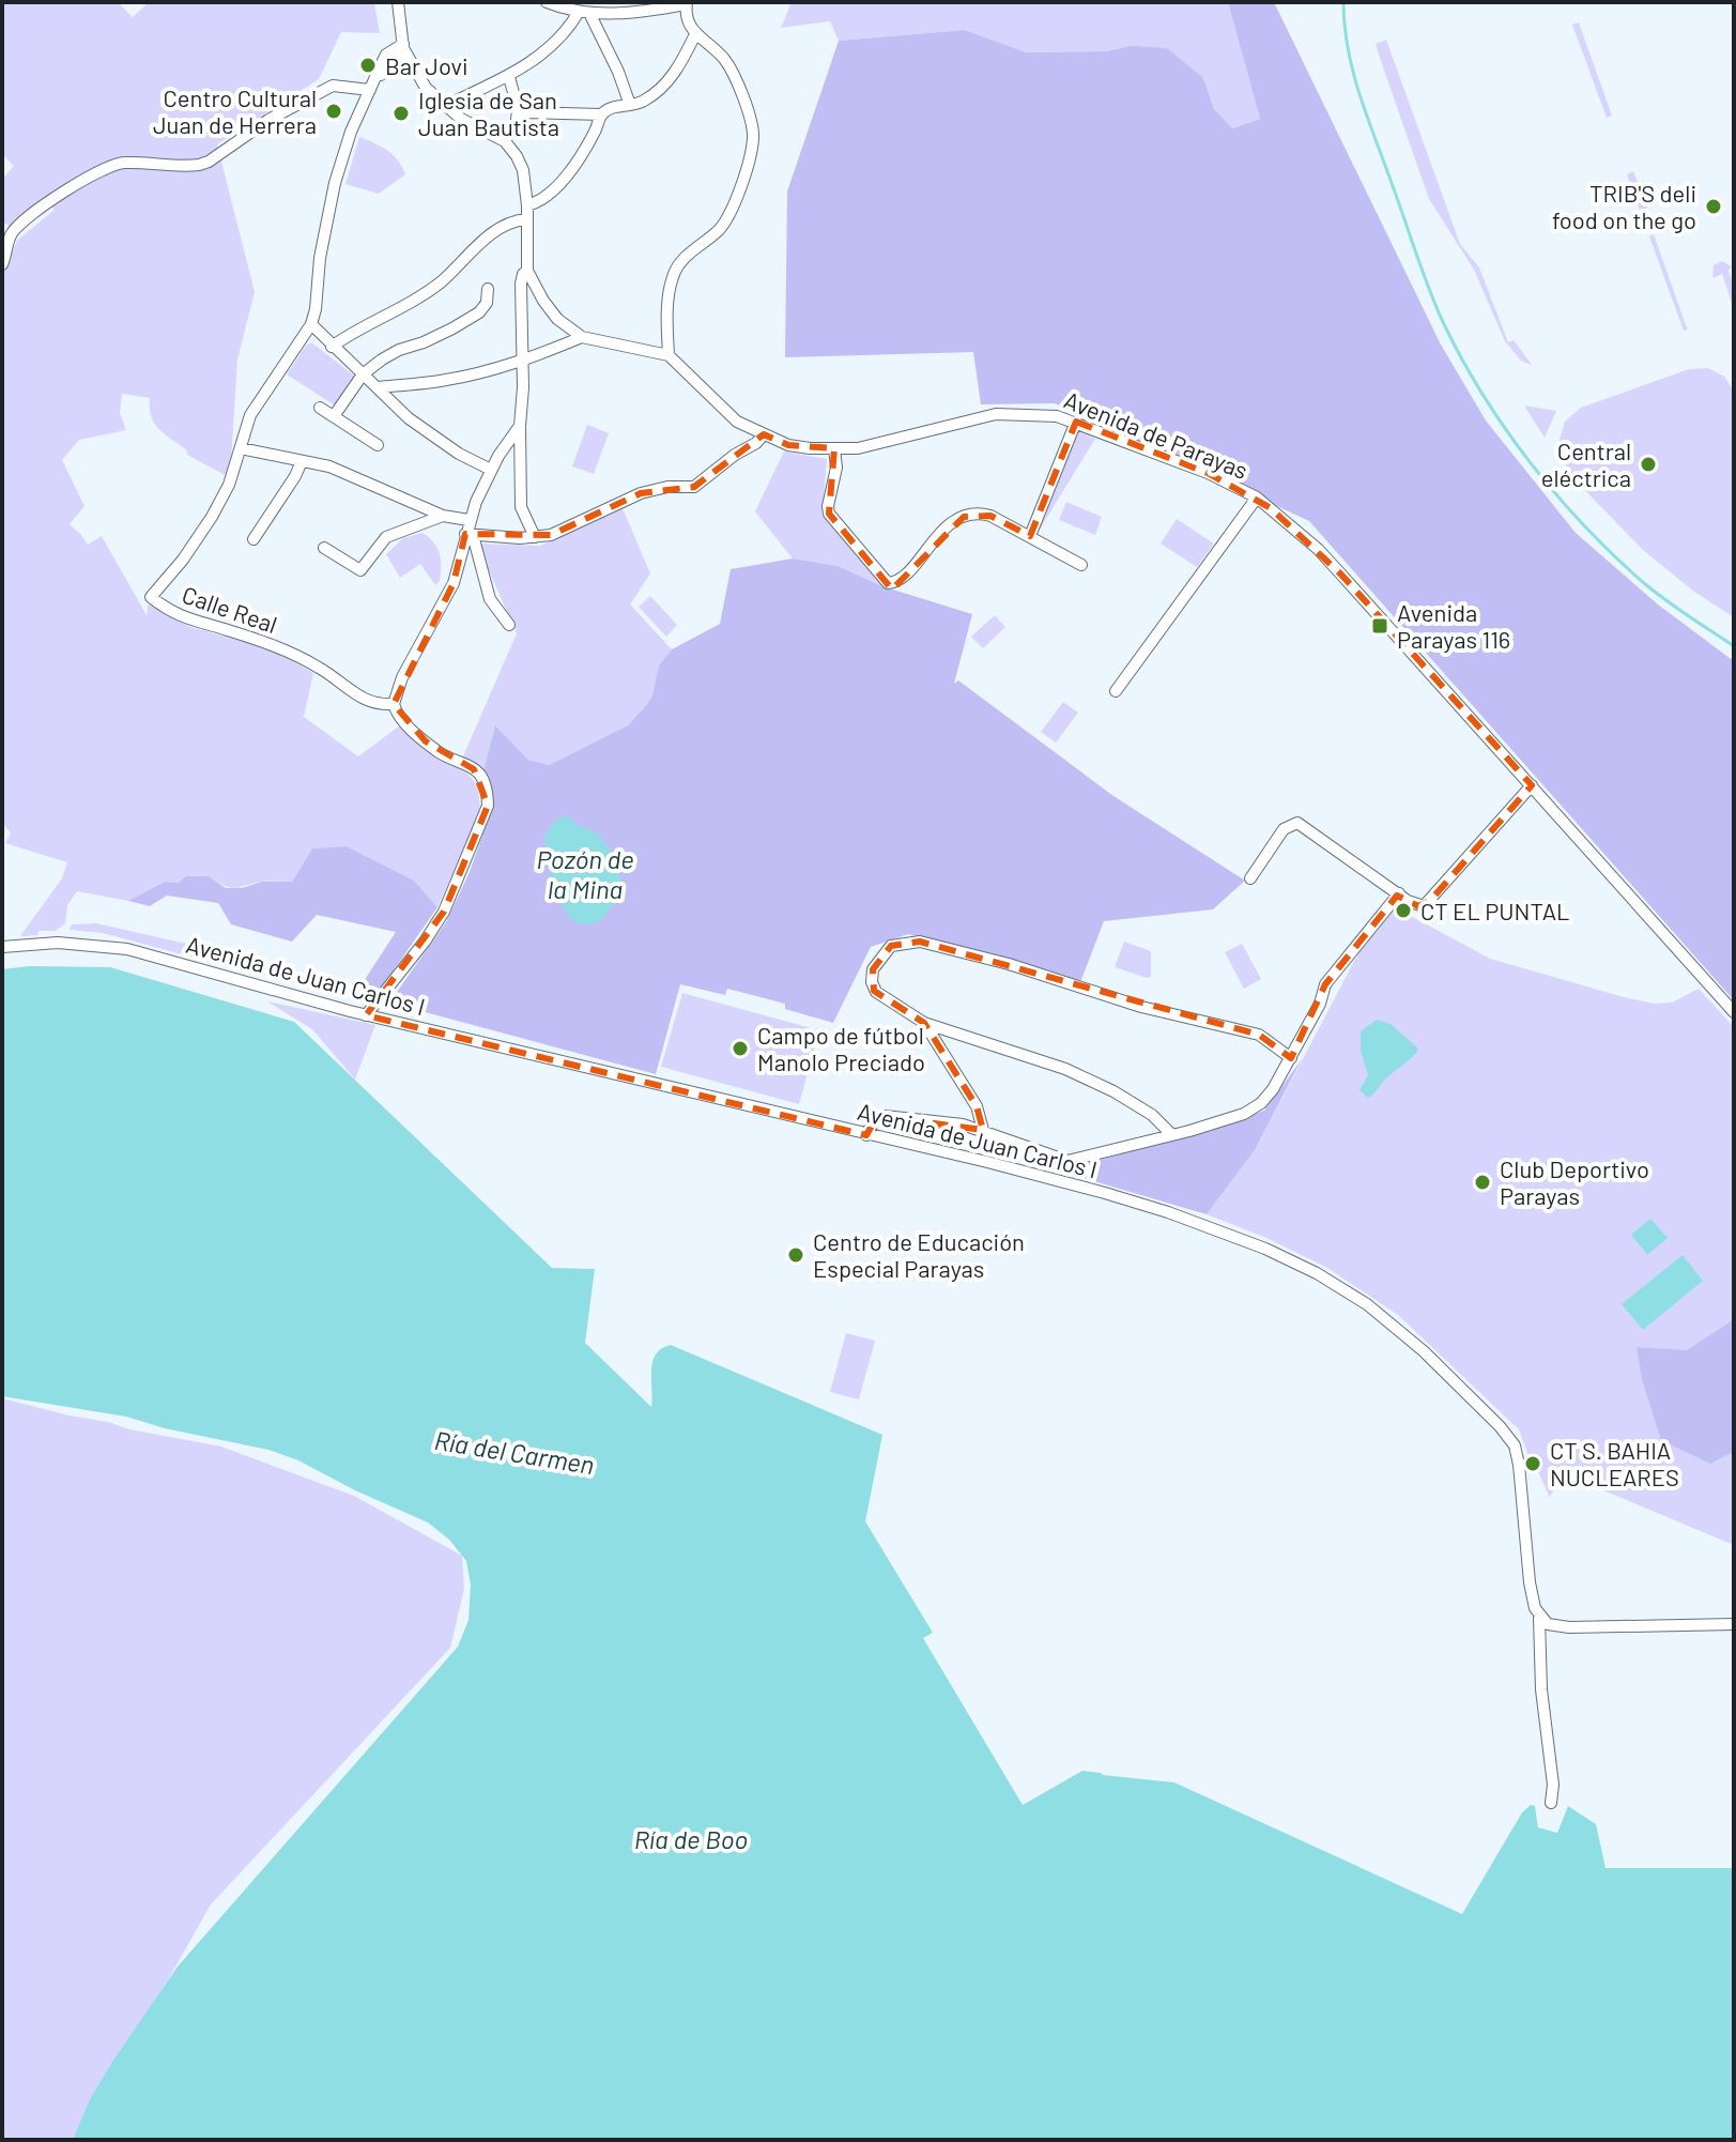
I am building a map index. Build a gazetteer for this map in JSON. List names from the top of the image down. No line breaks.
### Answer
{"streets":{"street":["Avenida de Parayas","Calle Real","Avenida de Juan Carlos I"]},"water":["Pozón de la Mina","Ría del Carmen","Ría de Boo"],"places":{"other":["Bar Jovi","Centro Cultural Juan de Herrera","Iglesia de San Juan Bautista","TRIB'S deli food on the go","Central eléctrica","CT EL PUNTAL","Campo de fútbol Manolo Preciado","Club Deportivo Parayas","Centro de Educación Especial Parayas","CT S. BAHIA NUCLEARES"],"transit":["Avenida Parayas 116"]}}
